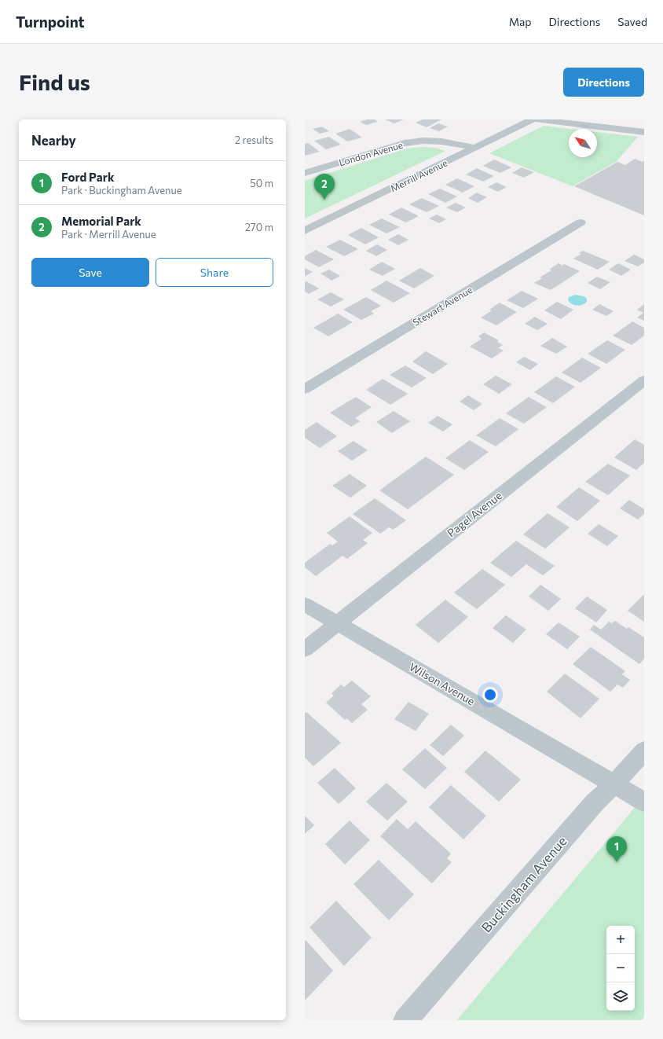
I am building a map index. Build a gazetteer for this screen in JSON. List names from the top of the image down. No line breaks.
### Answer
{"streets":{"street":["London Avenue","Merrill Avenue","Stewart Avenue","Pagel Avenue","Wilson Avenue","Buckingham Avenue"]},"crossings":[["London Avenue","Merrill Avenue"],["Pagel Avenue","Wilson Avenue"],["Wilson Avenue","Buckingham Avenue"]],"north":"top left","page":{"header":"Turnpoint","nav":["Map","Directions","Saved"],"buttons":["Directions",["Save","Share"]],"title":"Find us","heading":["Nearby","2 results"],"list":[{"mark":"1","name":"Ford Park","note":"Park · Buckingham Avenue","value":"50 m"},{"mark":"2","name":"Memorial Park","note":"Park · Merrill Avenue","value":"270 m"}],"pins":["2","1"],"map_buttons":["+","−"]}}
